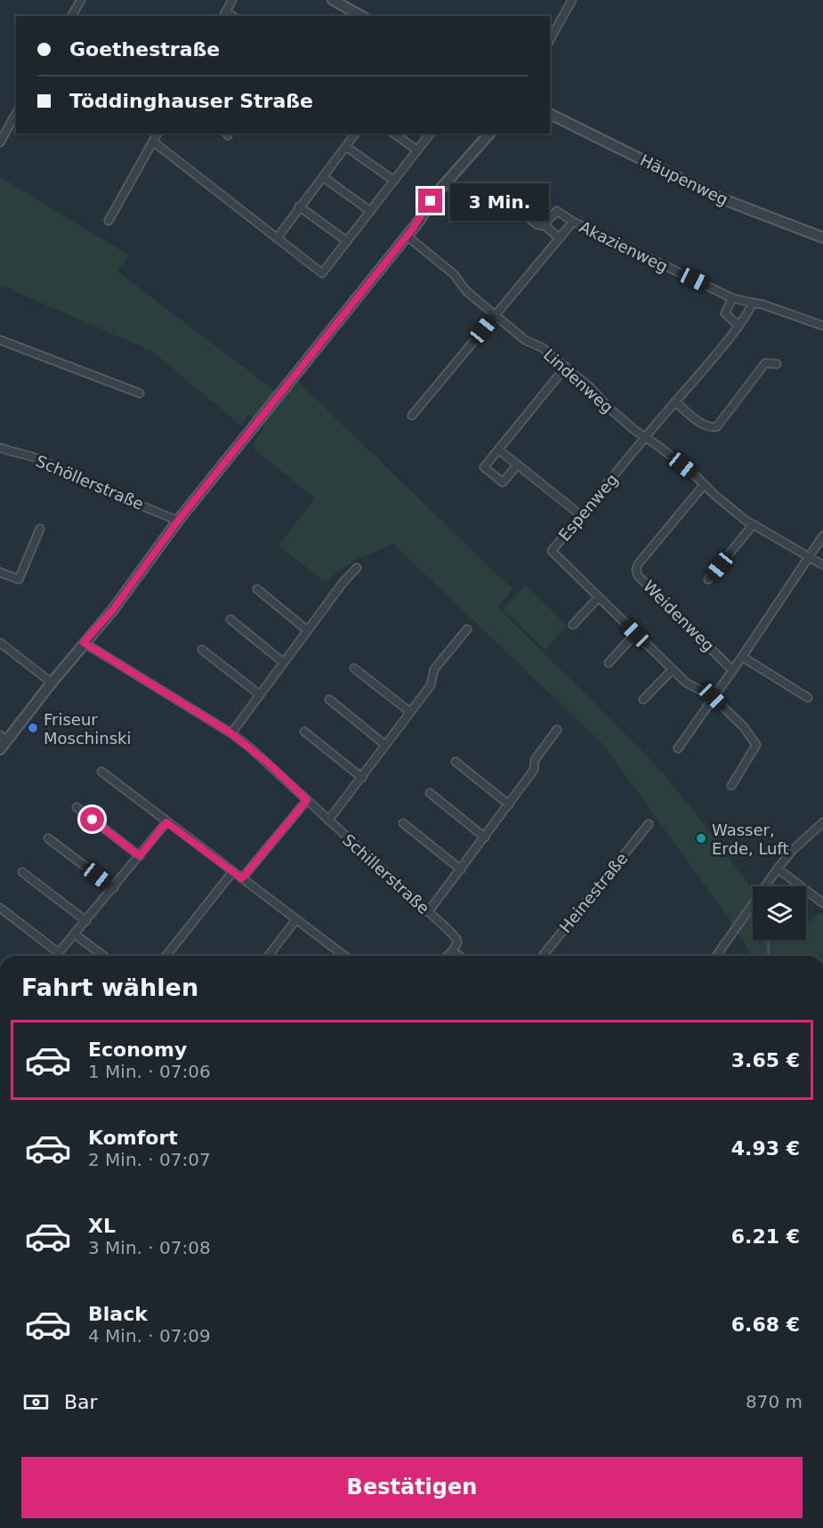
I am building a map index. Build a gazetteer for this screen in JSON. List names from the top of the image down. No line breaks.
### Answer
{"streets":{"street":["Häupenweg","Akazienweg","Lindenweg","Schöllerstraße","Espenweg","Weidenweg","Schillerstraße","Heinestraße"]},"crossings":[["Akazienweg","Lindenweg"],["Lindenweg","Espenweg"],["Lindenweg","Weidenweg"]],"places":["Friseur Moschinski","Wasser, Erde, Luft"],"page":{"banner":["Goethestraße","Töddinghauser Straße"],"bubble":"3 Min.","heading":"Fahrt wählen","list":[{"name":"Economy","note":"1 Min. · 07:06","value":"3.65 €"},{"name":"Komfort","note":"2 Min. · 07:07","value":"4.93 €"},{"name":"XL","note":"3 Min. · 07:08","value":"6.21 €"},{"name":"Black","note":"4 Min. · 07:09","value":"6.68 €"}],"pay":["Bar","870 m"],"buttons":"Bestätigen"}}
